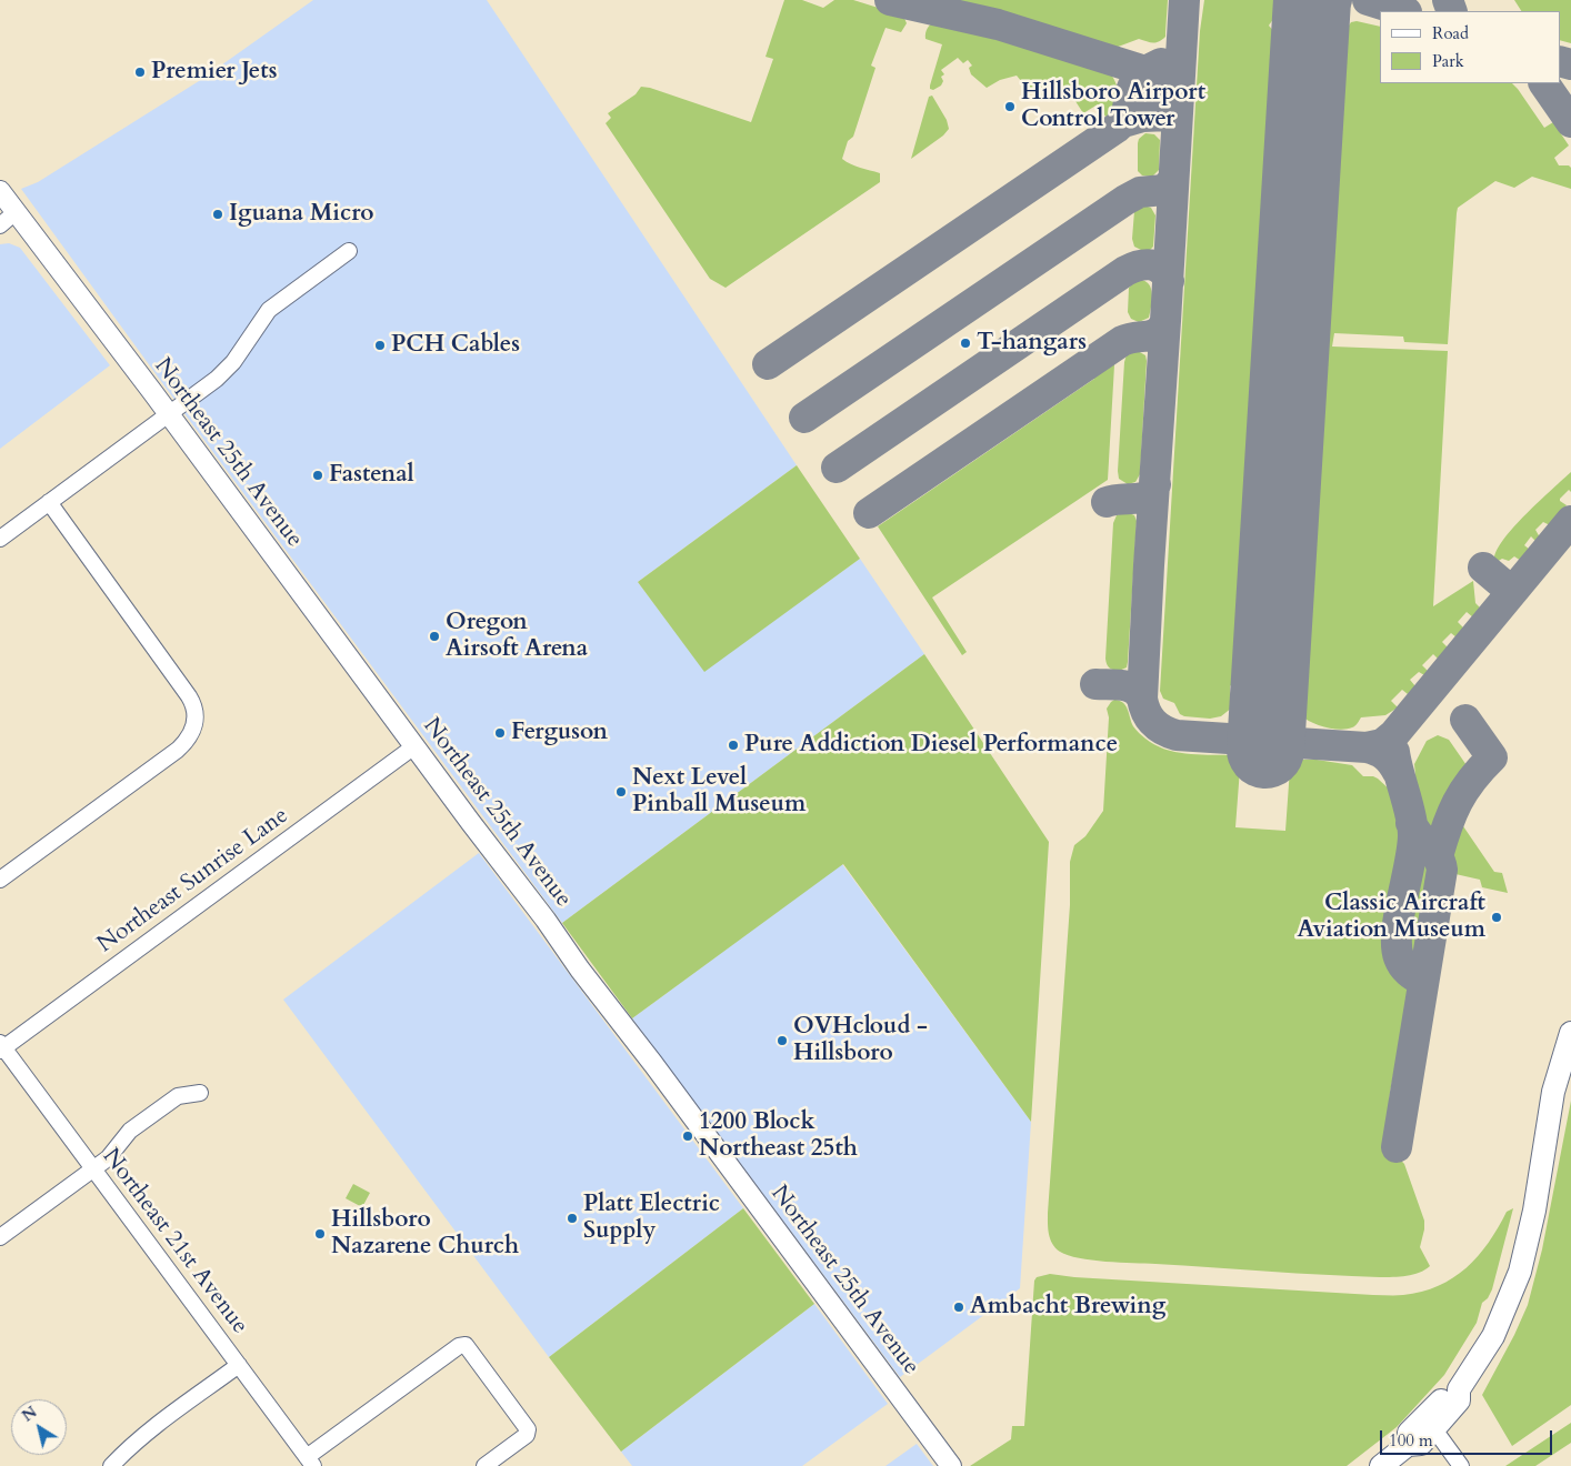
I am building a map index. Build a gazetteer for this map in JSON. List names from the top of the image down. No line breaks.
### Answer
{"streets":{"main road":["Northeast 25th Avenue"],"street":["Northeast Sunrise Lane","Northeast 21st Avenue"]},"crossings":[["Northeast 25th Avenue","Northeast Sunrise Lane"],["Northeast Sunrise Lane","Northeast 21st Avenue"]],"places":["Premier Jets","Hillsboro Airport Control Tower","Iguana Micro","T-hangars","PCH Cables","Fastenal","Oregon Airsoft Arena","Ferguson","Pure Addiction Diesel Performance","Next Level Pinball Museum","Classic Aircraft Aviation Museum","OVHcloud - Hillsboro","1200 Block Northeast 25th","Platt Electric Supply","Hillsboro Nazarene Church","Ambacht Brewing"],"legend":["Road","Park"],"scale_bar":"100 m","north":"top left"}
